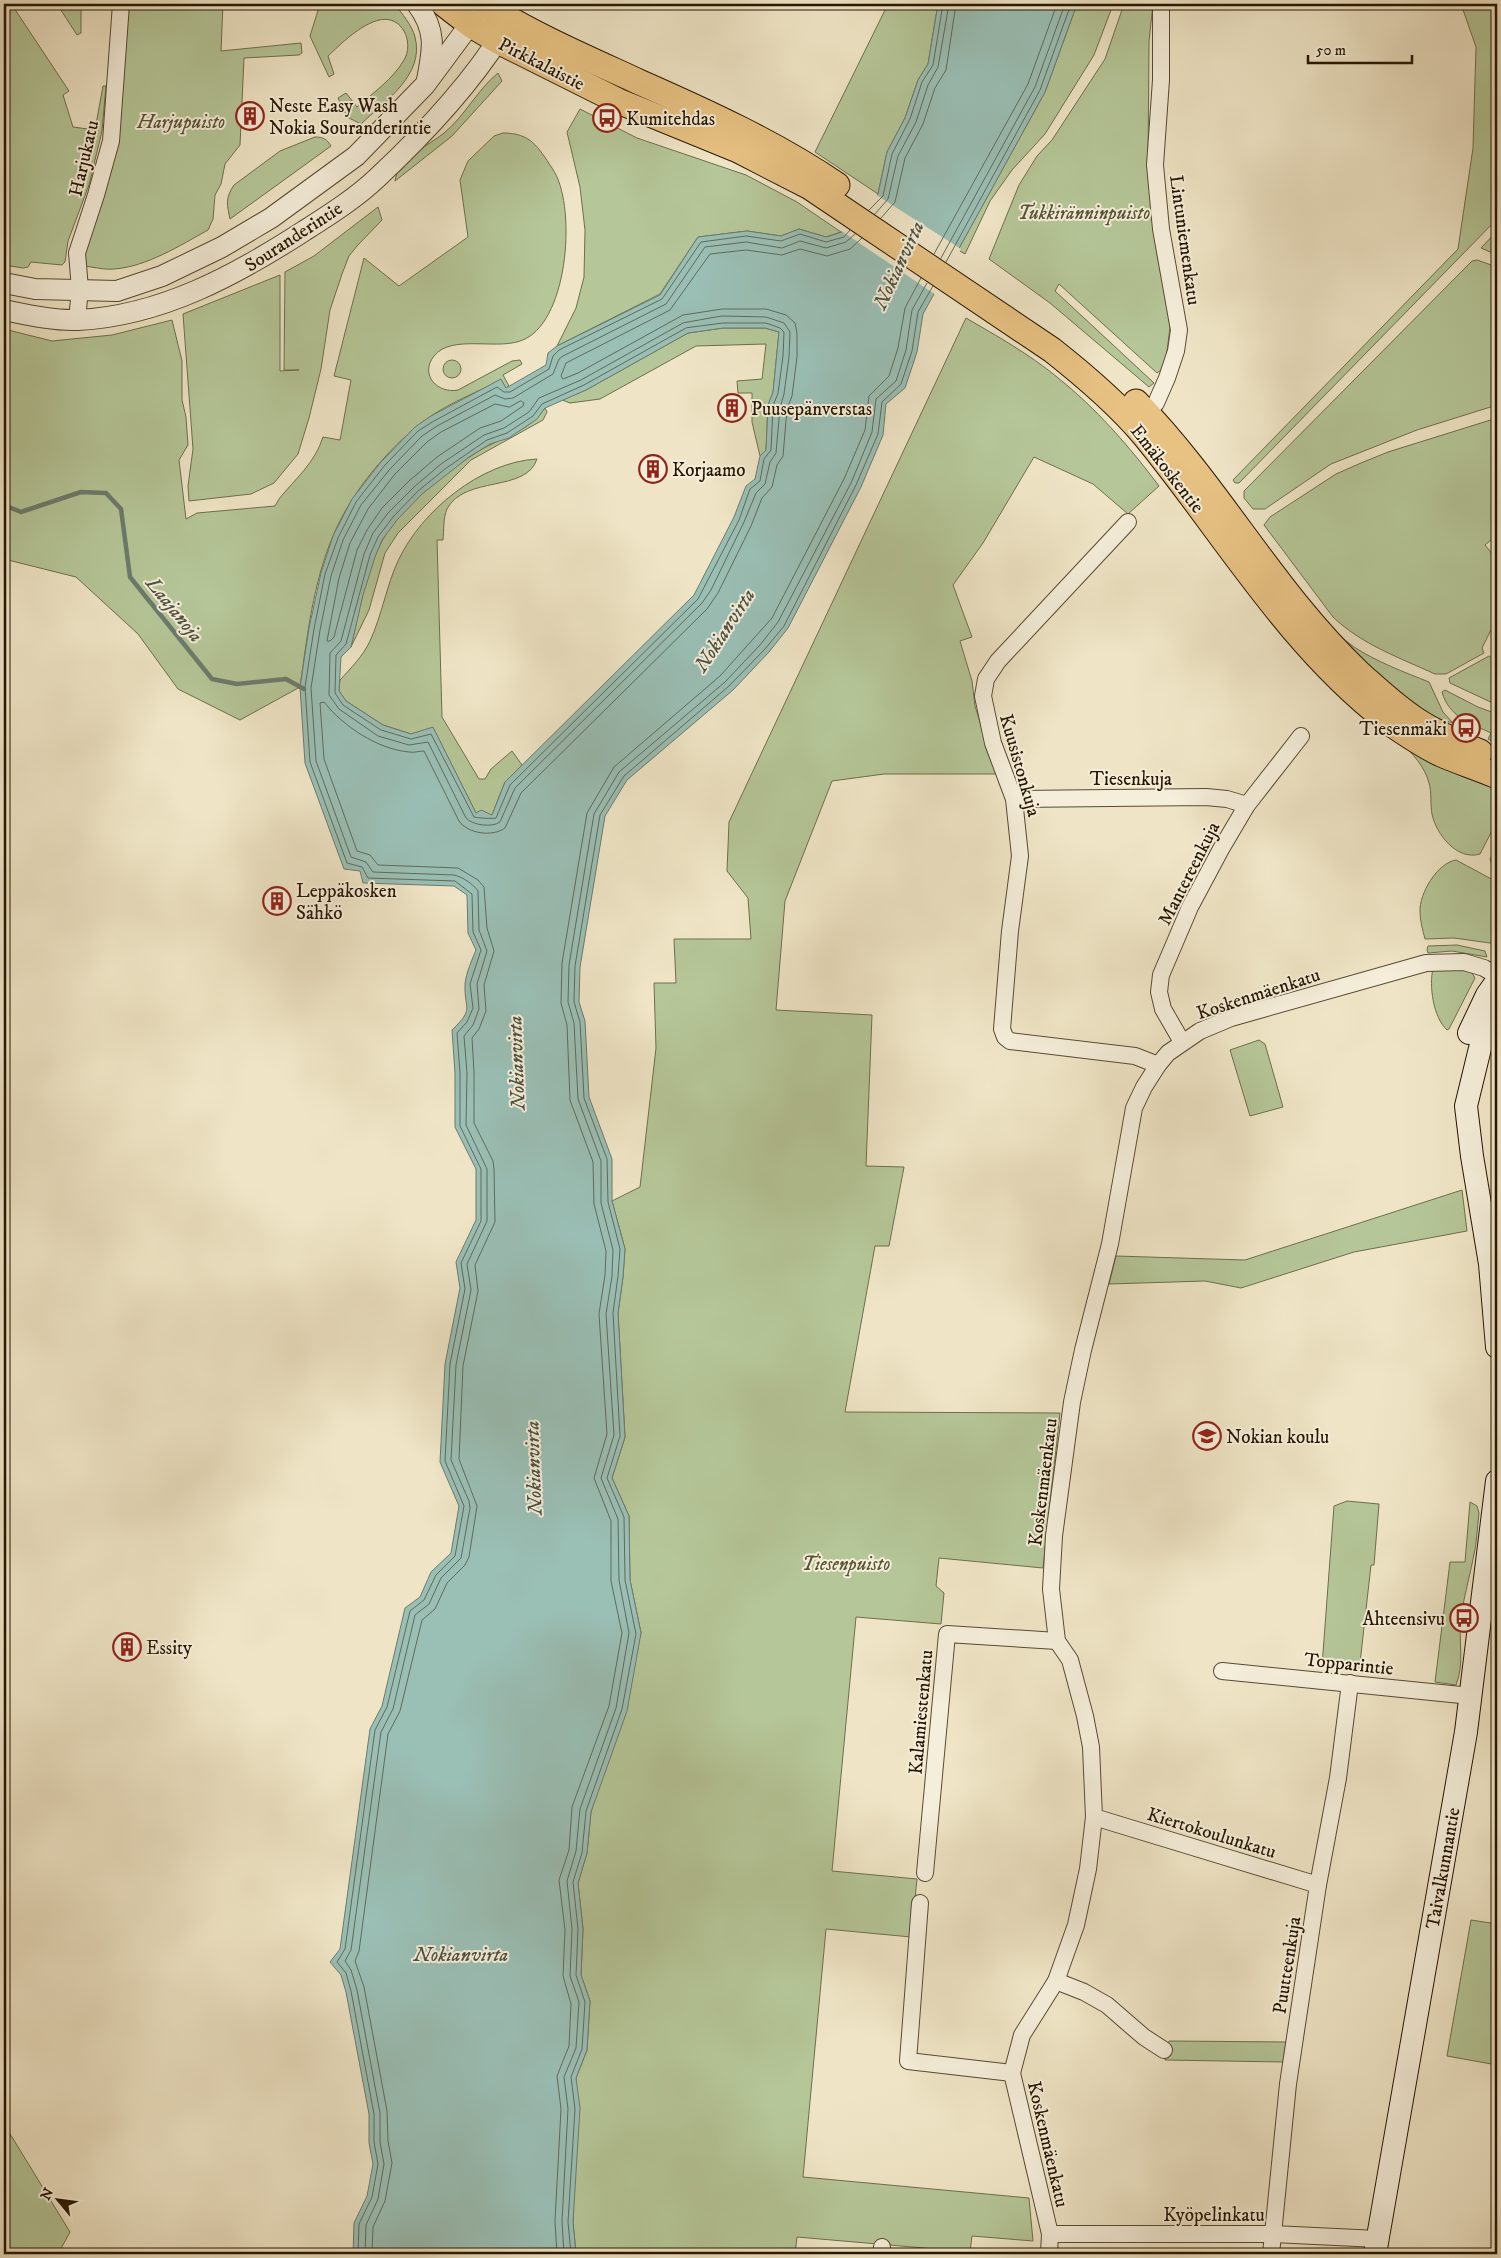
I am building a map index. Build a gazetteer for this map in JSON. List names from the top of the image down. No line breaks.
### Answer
{"streets":{"main road":["Pirkkalaistie","Emäkoskentie","Taivalkunnantie"],"street":["Harjukatu","Souranderintie","Lintuniemenkatu","Kuusistonkuja","Tiesenkuja","Mantereenkuja","Koskenmäenkatu","Topparintie","Kalamiestenkatu","Kiertokoulunkatu","Puutteenkuja","Kyöpelinkatu"]},"crossings":[["Pirkkalaistie","Souranderintie"],["Pirkkalaistie","Emäkoskentie"],["Harjukatu","Souranderintie"],["Lintuniemenkatu","Emäkoskentie"],["Kuusistonkuja","Tiesenkuja"],["Kuusistonkuja","Koskenmäenkatu"],["Tiesenkuja","Mantereenkuja"],["Mantereenkuja","Koskenmäenkatu"],["Koskenmäenkatu","Kalamiestenkatu"],["Koskenmäenkatu","Kiertokoulunkatu"],["Koskenmäenkatu","Kyöpelinkatu"],["Topparintie","Taivalkunnantie"],["Topparintie","Puutteenkuja"],["Kiertokoulunkatu","Puutteenkuja"],["Taivalkunnantie","Kyöpelinkatu"],["Puutteenkuja","Kyöpelinkatu"]],"water":["Nokianvirta","Laajanoja"],"parks":["Harjupuisto","Tukkiränninpuisto","Tiesenpuisto"],"places":{"building":["Neste Easy Wash Nokia Souranderintie","Puusepänverstas","Korjaamo","Leppäkosken Sähkö","Essity"],"bus stop":["Kumitehdas","Tiesenmäki","Ahteensivu"],"school or university":["Nokian koulu"]},"scale_bar":"50 m","north":"top left"}
